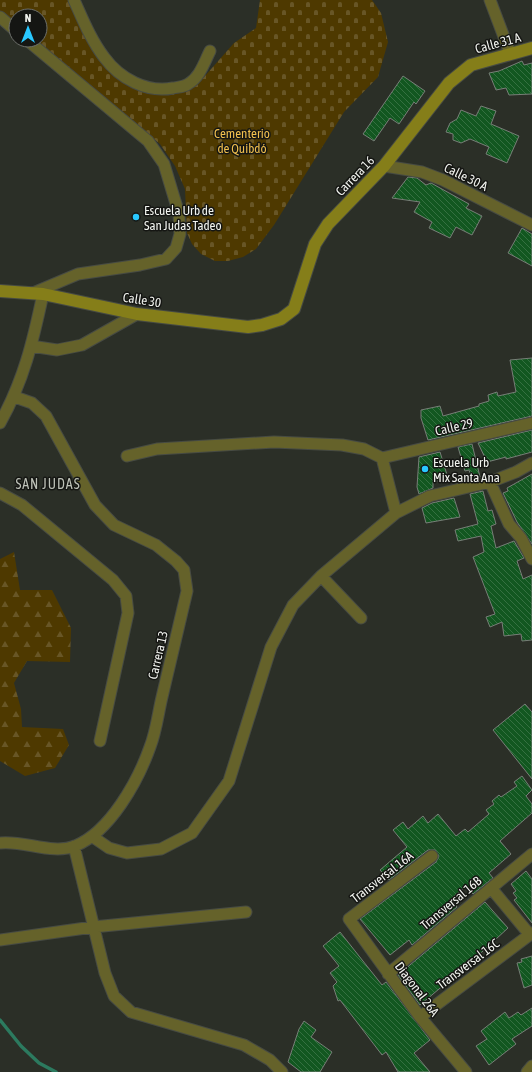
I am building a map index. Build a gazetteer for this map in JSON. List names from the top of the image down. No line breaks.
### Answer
{"streets":{"main road":["Calle 31 A","Carrera 16","Calle 30"],"street":["Calle 30 A","Calle 29","Carrera 13","Transversal 16A","Transversal 16B","Transversal 16C","Diagonal 26A"]},"crossings":[["Calle 31 A","Carrera 16"],["Carrera 16","Calle 30 A"],["Carrera 16","Calle 30"],["Transversal 16A","Diagonal 26A"],["Transversal 16B","Diagonal 26A"],["Transversal 16C","Diagonal 26A"]],"districts":["SAN JUDAS"],"parks":["Cementerio de Quibdó"],"places":["Escuela Urb de San Judas Tadeo","Escuela Urb Mix Santa Ana"],"north":"top"}
